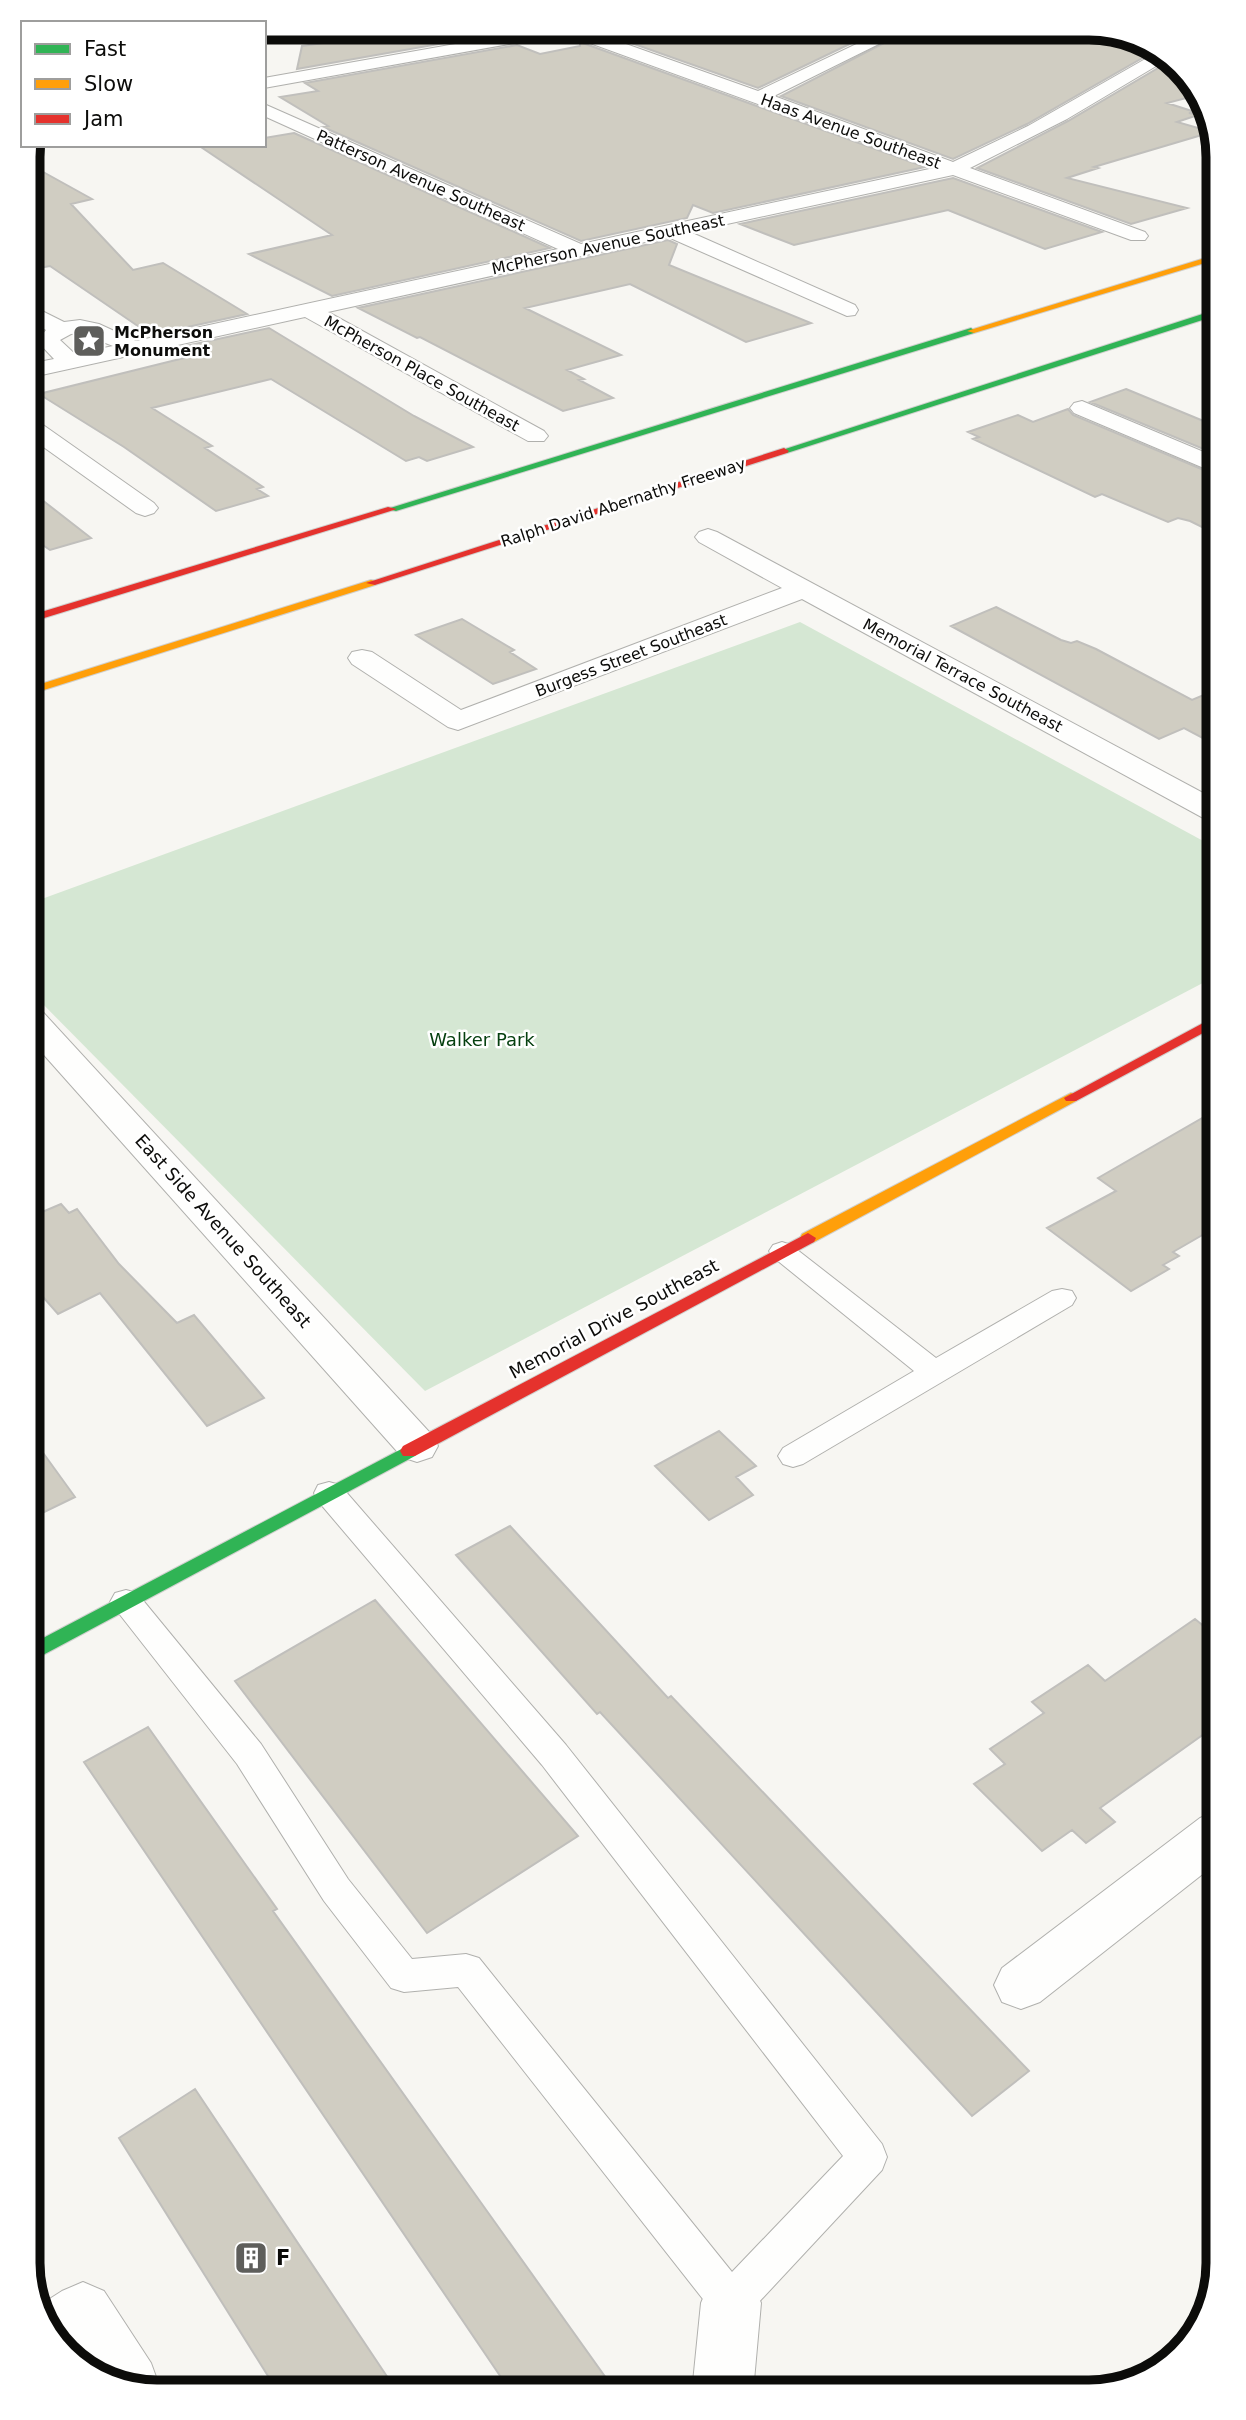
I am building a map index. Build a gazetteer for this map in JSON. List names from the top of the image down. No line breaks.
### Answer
{"streets":{"main road":["Ralph David Abernathy Freeway","Memorial Drive Southeast"],"street":["Haas Avenue Southeast","Patterson Avenue Southeast","McPherson Avenue Southeast","McPherson Place Southeast","Burgess Street Southeast","Memorial Terrace Southeast","East Side Avenue Southeast"]},"crossings":[["Haas Avenue Southeast","McPherson Avenue Southeast"],["Patterson Avenue Southeast","McPherson Avenue Southeast"],["McPherson Avenue Southeast","McPherson Place Southeast"],["Burgess Street Southeast","Memorial Terrace Southeast"],["East Side Avenue Southeast","Memorial Drive Southeast"]],"parks":["Walker Park"],"places":{"place":["McPherson Monument"],"building":["F"]},"legend":["Fast","Slow","Jam"]}
